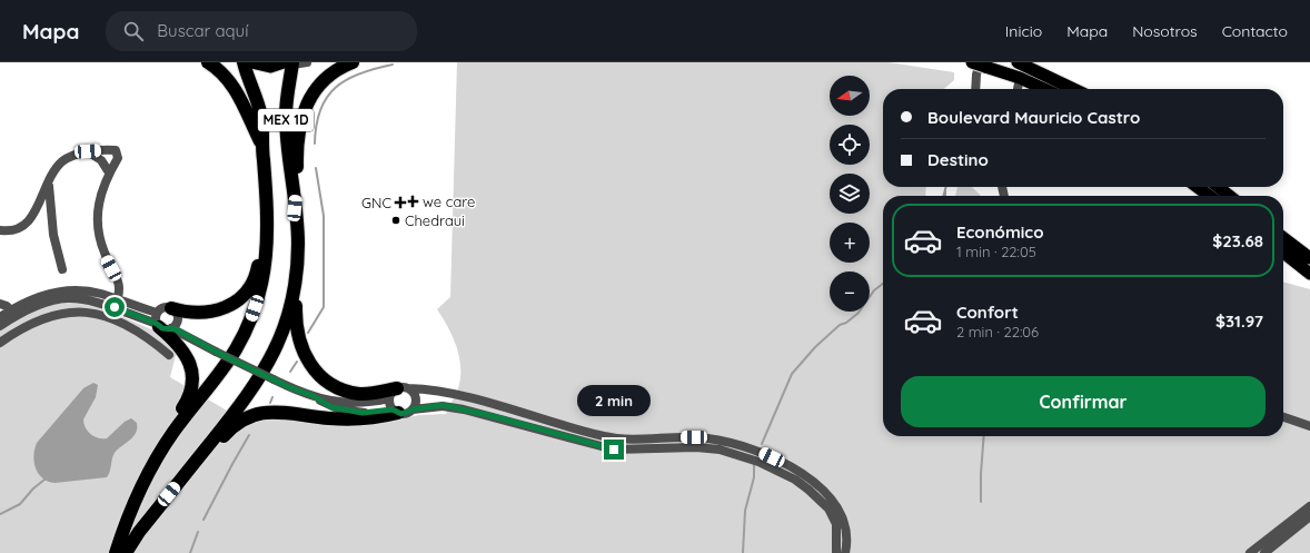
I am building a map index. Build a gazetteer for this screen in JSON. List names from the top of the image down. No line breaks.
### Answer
{"streets":{"highway":["MEX 1D"]},"places":{"health":["we care","GNC"],"other":["Chedraui"]},"north":"left","page":{"header":"Mapa","search":"Buscar aquí","nav":["Inicio","Mapa","Nosotros","Contacto"],"map_buttons":["+","−"],"banner":["Boulevard Mauricio Castro","Destino"],"list":[{"name":"Económico","note":"1 min · 22:05","value":"$23.68"},{"name":"Confort","note":"2 min · 22:06","value":"$31.97"}],"buttons":"Confirmar","bubble":"2 min"}}
